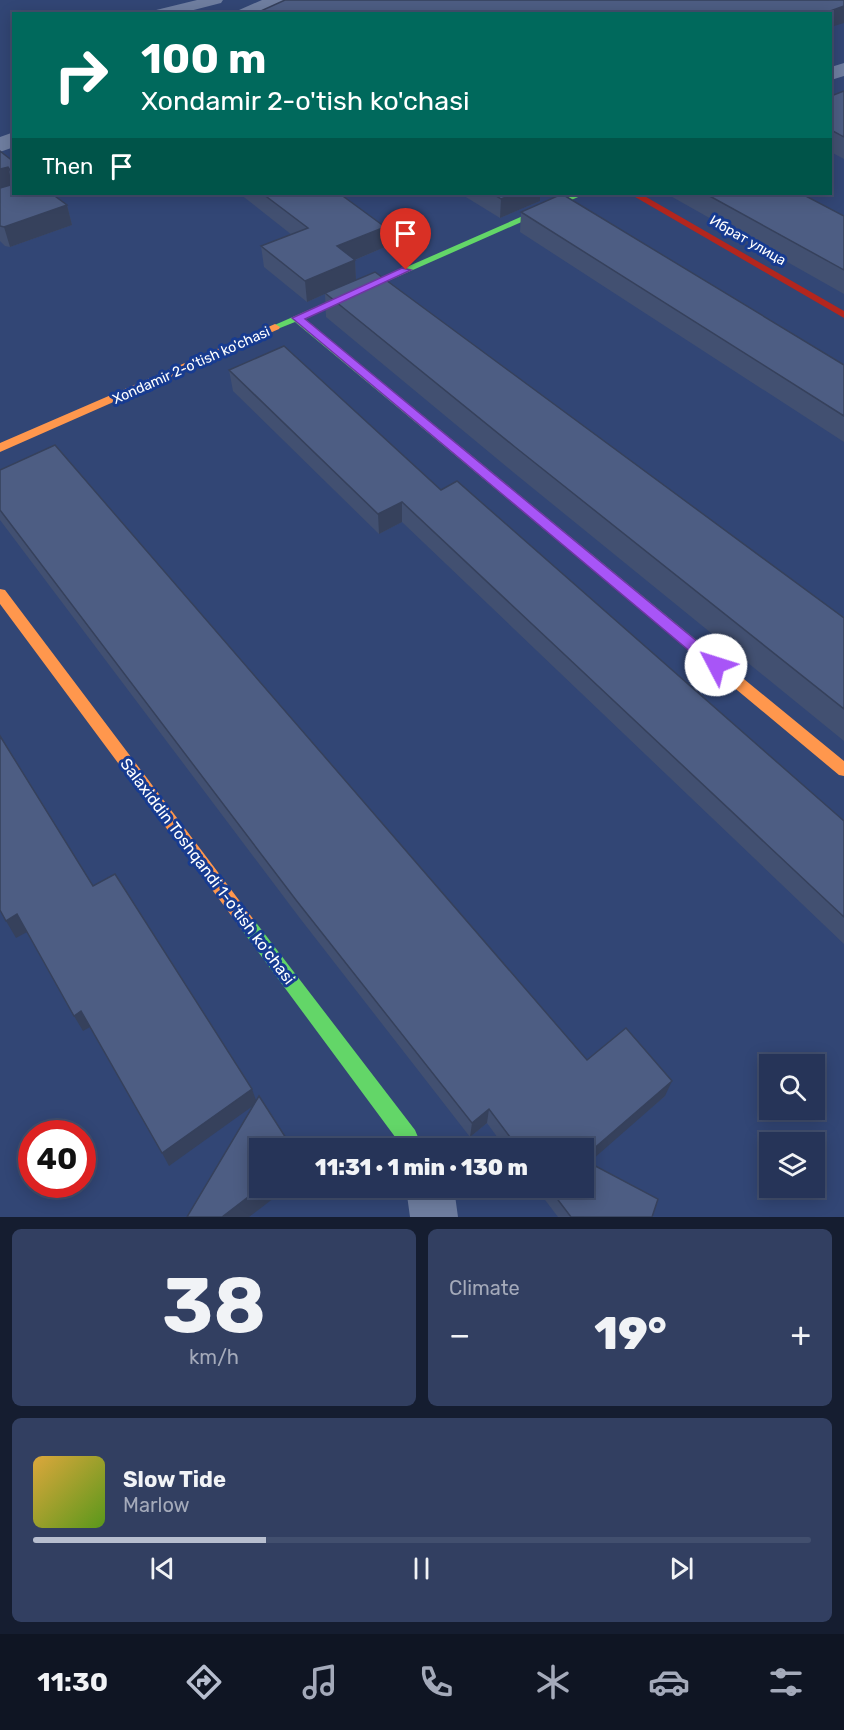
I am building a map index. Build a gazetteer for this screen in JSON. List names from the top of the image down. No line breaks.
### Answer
{"streets":{"street":["Ибрат улица","Xondamir 2-o'tish ko'chasi","Salaxiddin Toshqandi 1-o'tish ko'chasi"]},"page":{"turn":["100 m","Xondamir 2-o'tish ko'chasi"],"then":"Then","limit":"40","trip":"11:31 · 1 min · 130 m","tile":[["38","km/h"],"Climate"],"heat":["−","19°","+"],"song":["Slow Tide","Marlow"],"tabs":"11:30"}}
